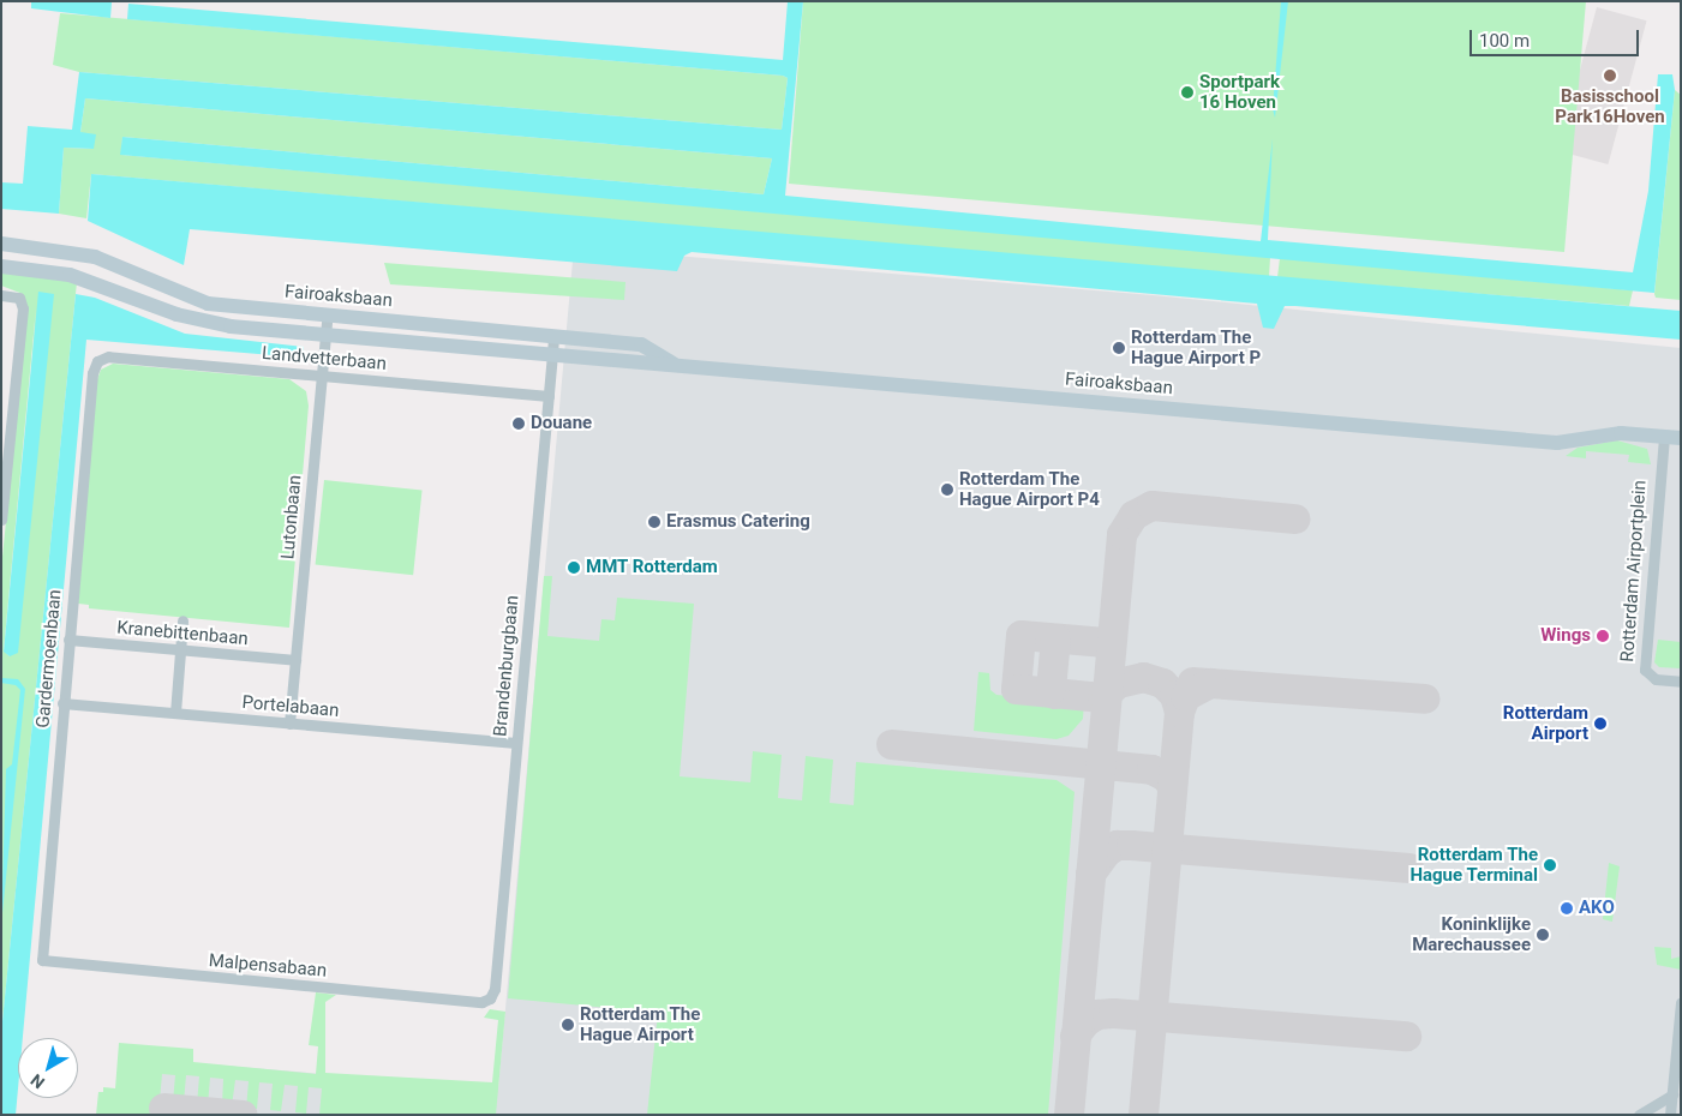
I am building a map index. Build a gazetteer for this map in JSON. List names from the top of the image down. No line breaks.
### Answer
{"streets":{"main road":["Fairoaksbaan"],"street":["Landvetterbaan","Lutonbaan","Rotterdam Airportplein","Kranebittenbaan","Gardermoenbaan","Brandenburgbaan","Portelabaan","Malpensabaan"]},"crossings":[["Fairoaksbaan","Lutonbaan"],["Fairoaksbaan","Rotterdam Airportplein"],["Fairoaksbaan","Brandenburgbaan"],["Landvetterbaan","Lutonbaan"],["Landvetterbaan","Gardermoenbaan"],["Landvetterbaan","Brandenburgbaan"],["Lutonbaan","Kranebittenbaan"],["Lutonbaan","Portelabaan"],["Kranebittenbaan","Gardermoenbaan"],["Gardermoenbaan","Portelabaan"],["Gardermoenbaan","Malpensabaan"],["Brandenburgbaan","Portelabaan"],["Brandenburgbaan","Malpensabaan"]],"places":["Basisschool Park16Hoven","Sportpark 16 Hoven","Rotterdam The Hague Airport P","Douane","Rotterdam The Hague Airport P4","Erasmus Catering","MMT Rotterdam","Wings","Rotterdam Airport","Rotterdam The Hague Terminal","AKO","Koninklijke Marechaussee","Rotterdam The Hague Airport"],"scale_bar":"100 m","north":"bottom left"}
